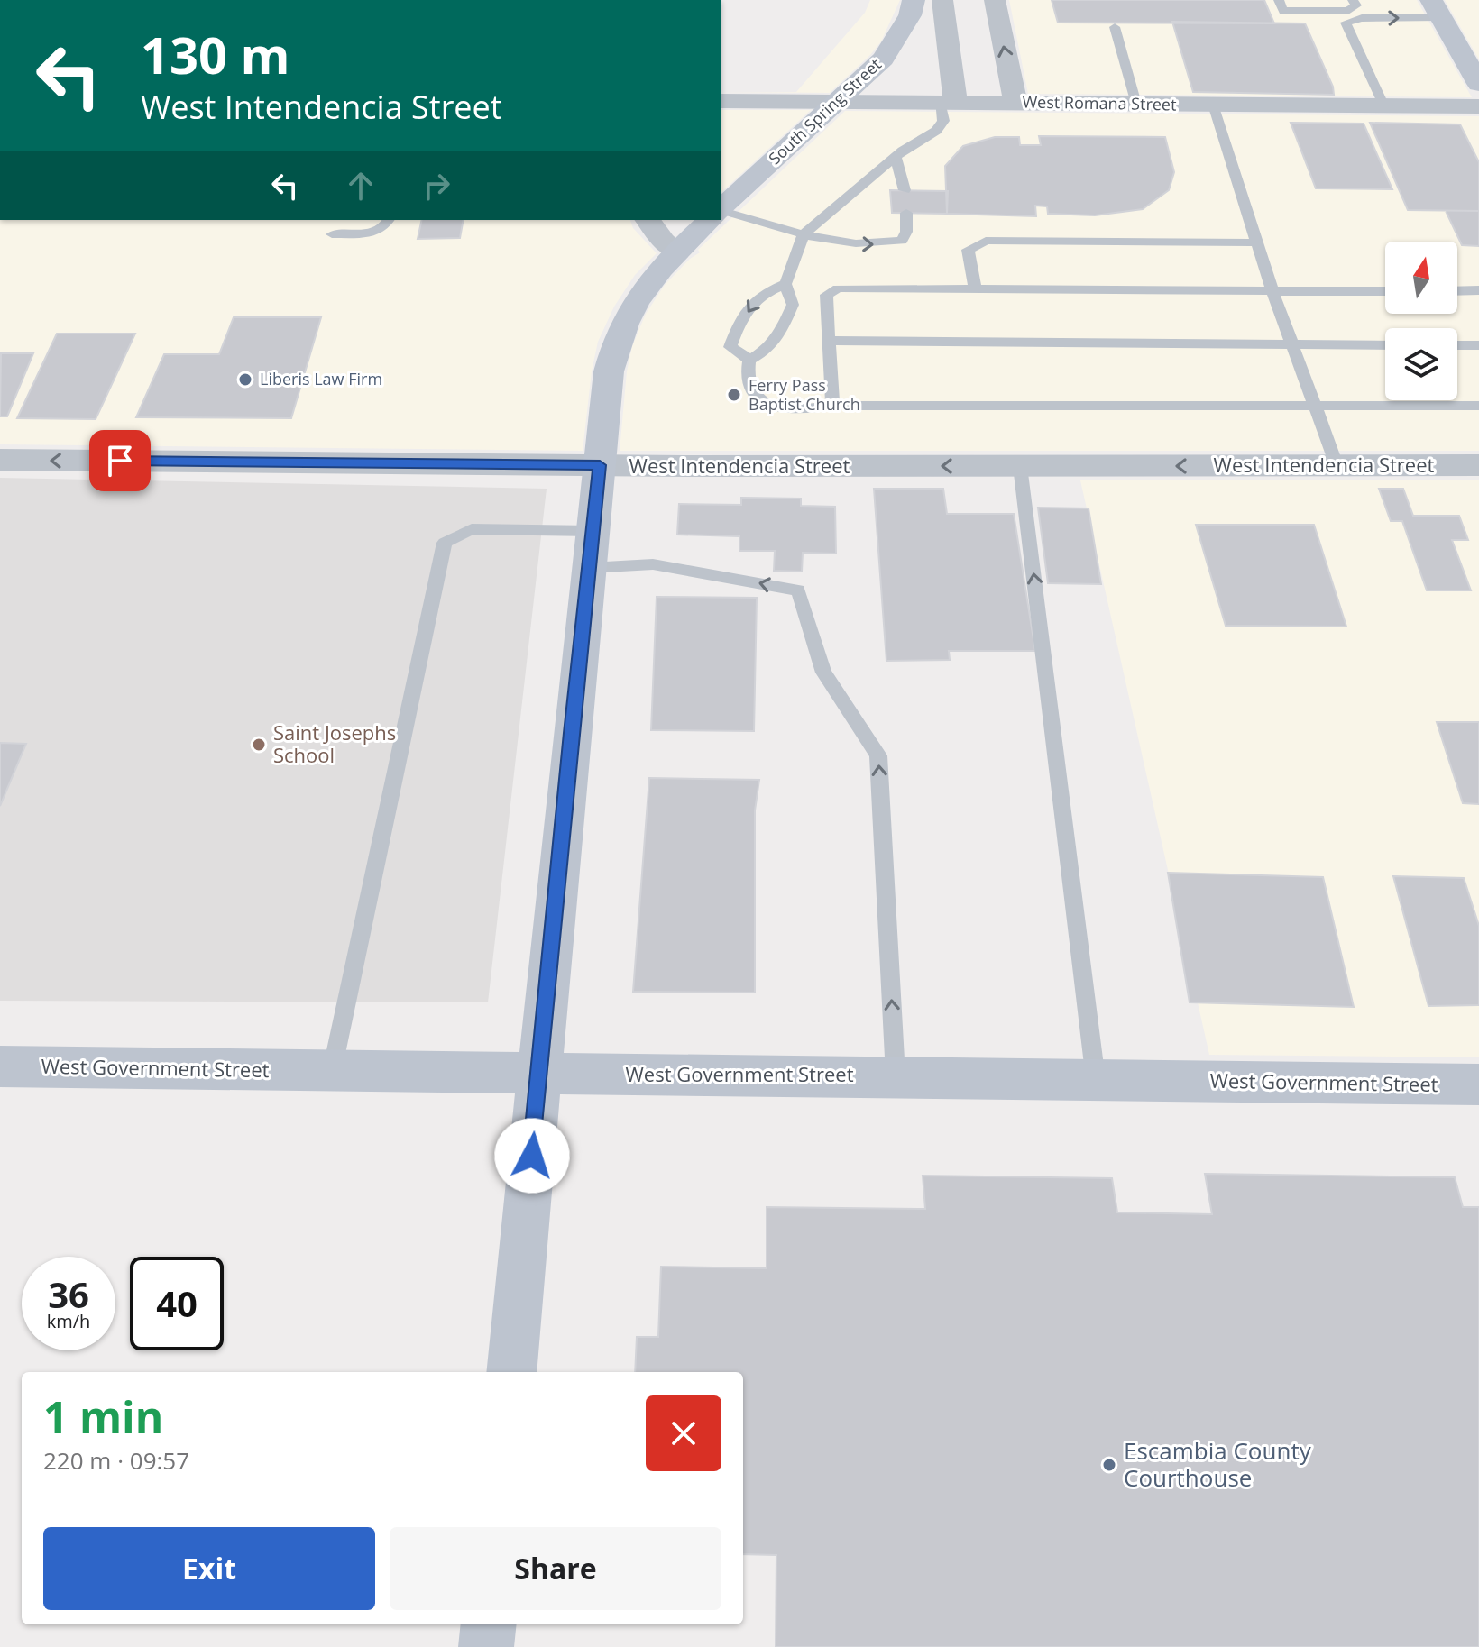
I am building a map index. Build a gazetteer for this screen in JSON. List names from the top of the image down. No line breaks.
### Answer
{"streets":{"street":["West Romana Street","South Spring Street","West Intendencia Street","West Government Street"]},"crossings":[["West Romana Street","South Spring Street"],["South Spring Street","West Intendencia Street"],["South Spring Street","West Government Street"]],"one_way":["West Intendencia Street"],"places":["Liberis Law Firm","Ferry Pass Baptist Church","Saint Josephs School","Escambia County Courthouse"],"north":"top","page":{"turn":["130 m","West Intendencia Street"],"speed":"36 km/h","limit":"40","heading":["1 min","220 m · 09:57"],"buttons":["Exit","Share"]}}
